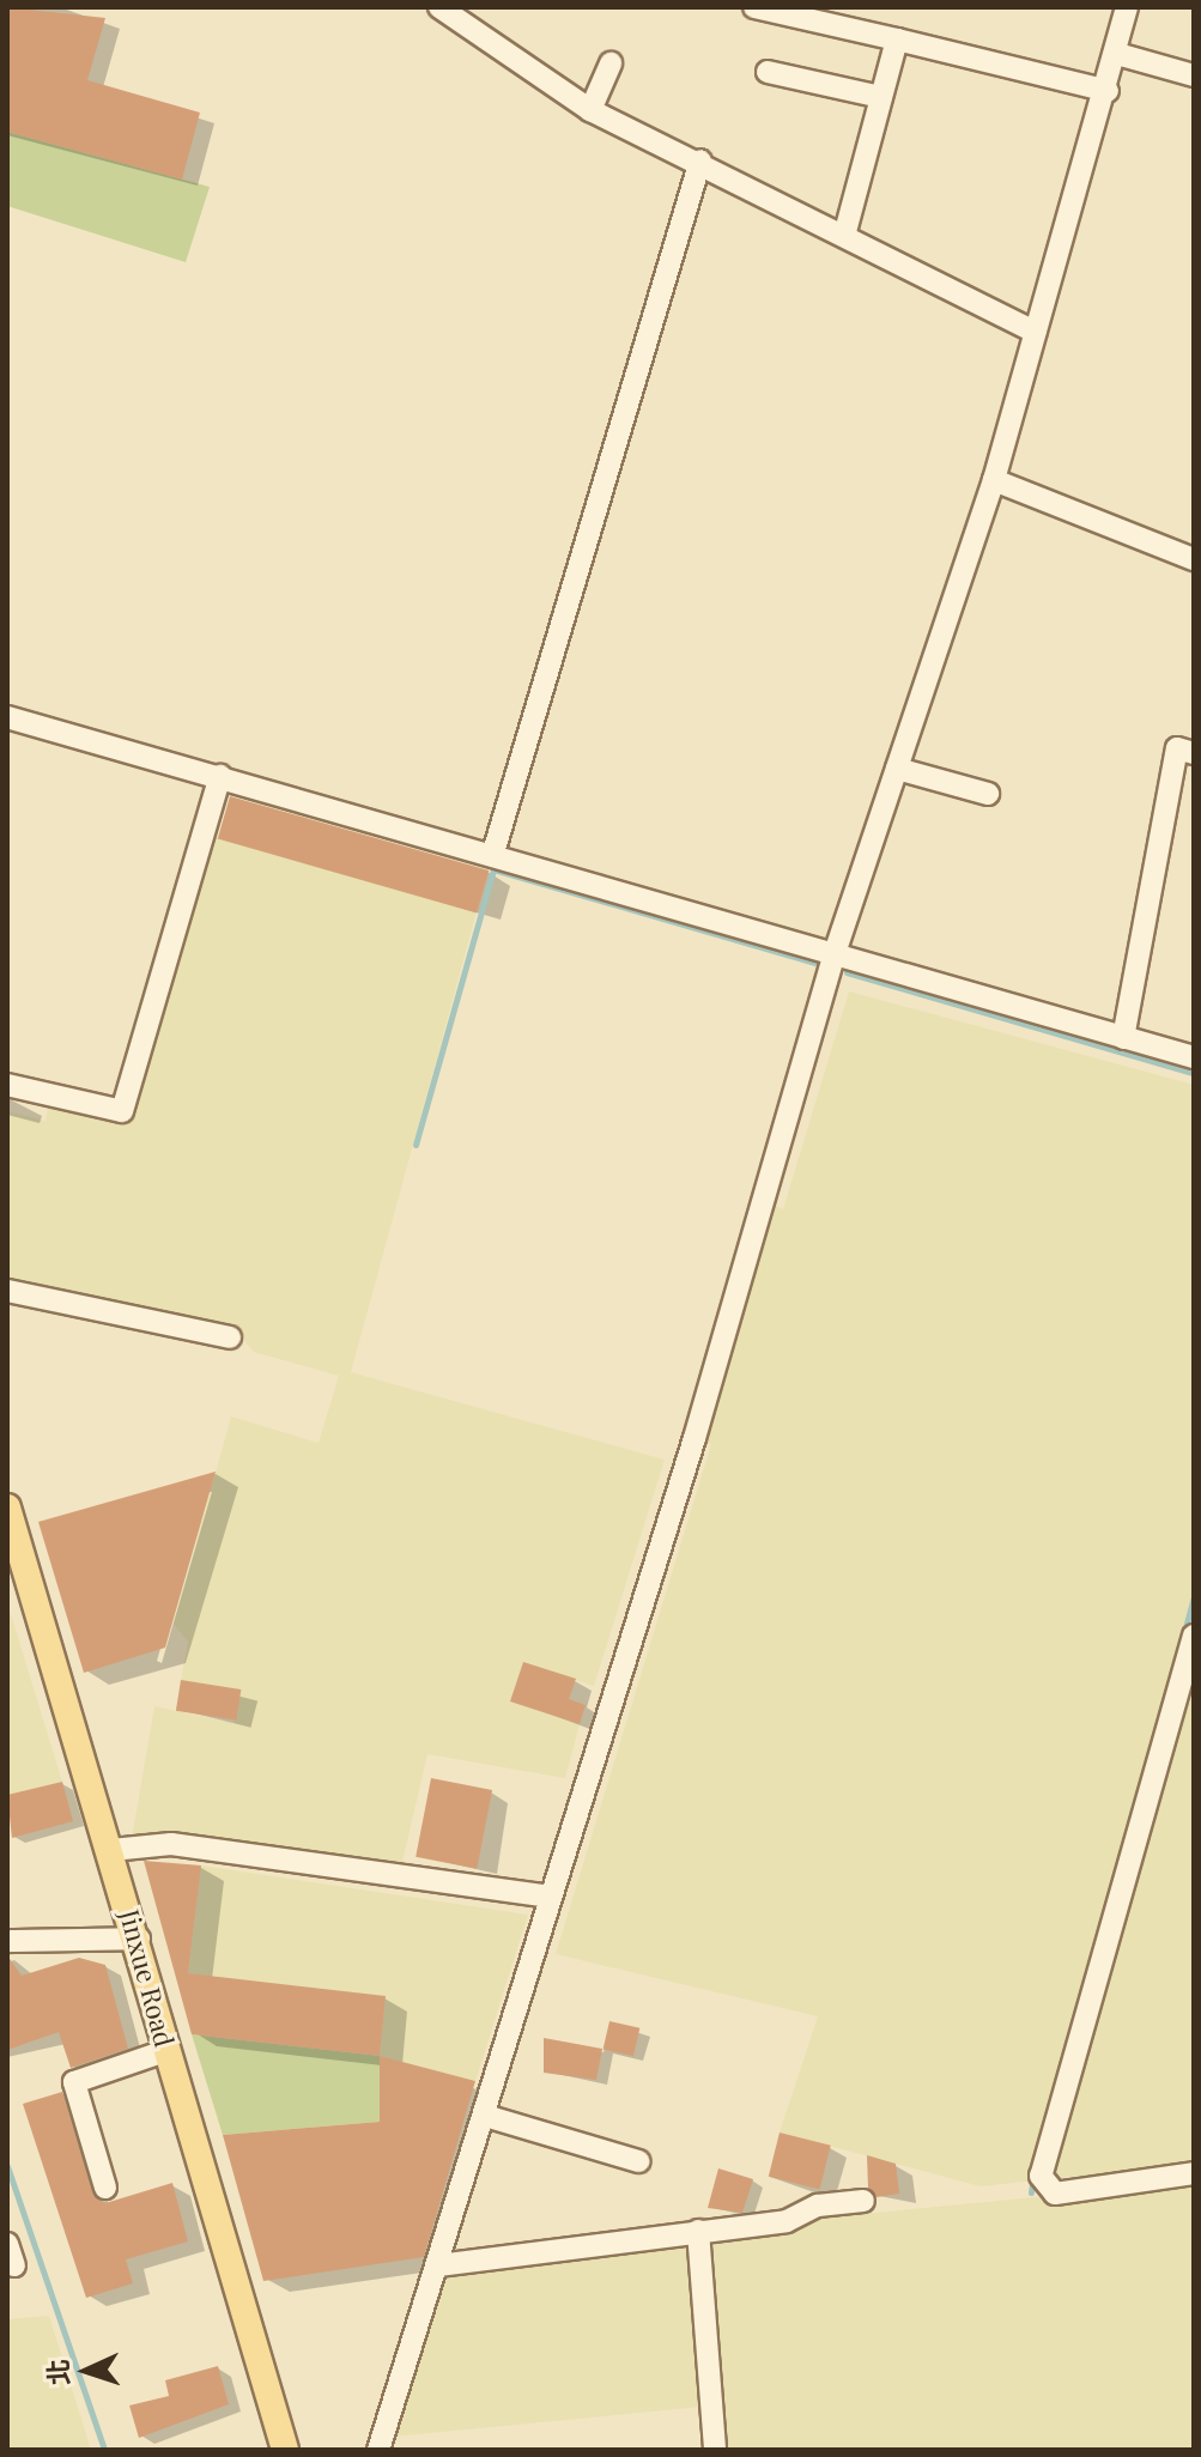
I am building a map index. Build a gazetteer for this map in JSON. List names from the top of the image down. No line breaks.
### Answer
{"streets":{"main road":["Jinxue Road"]},"north":"left"}
